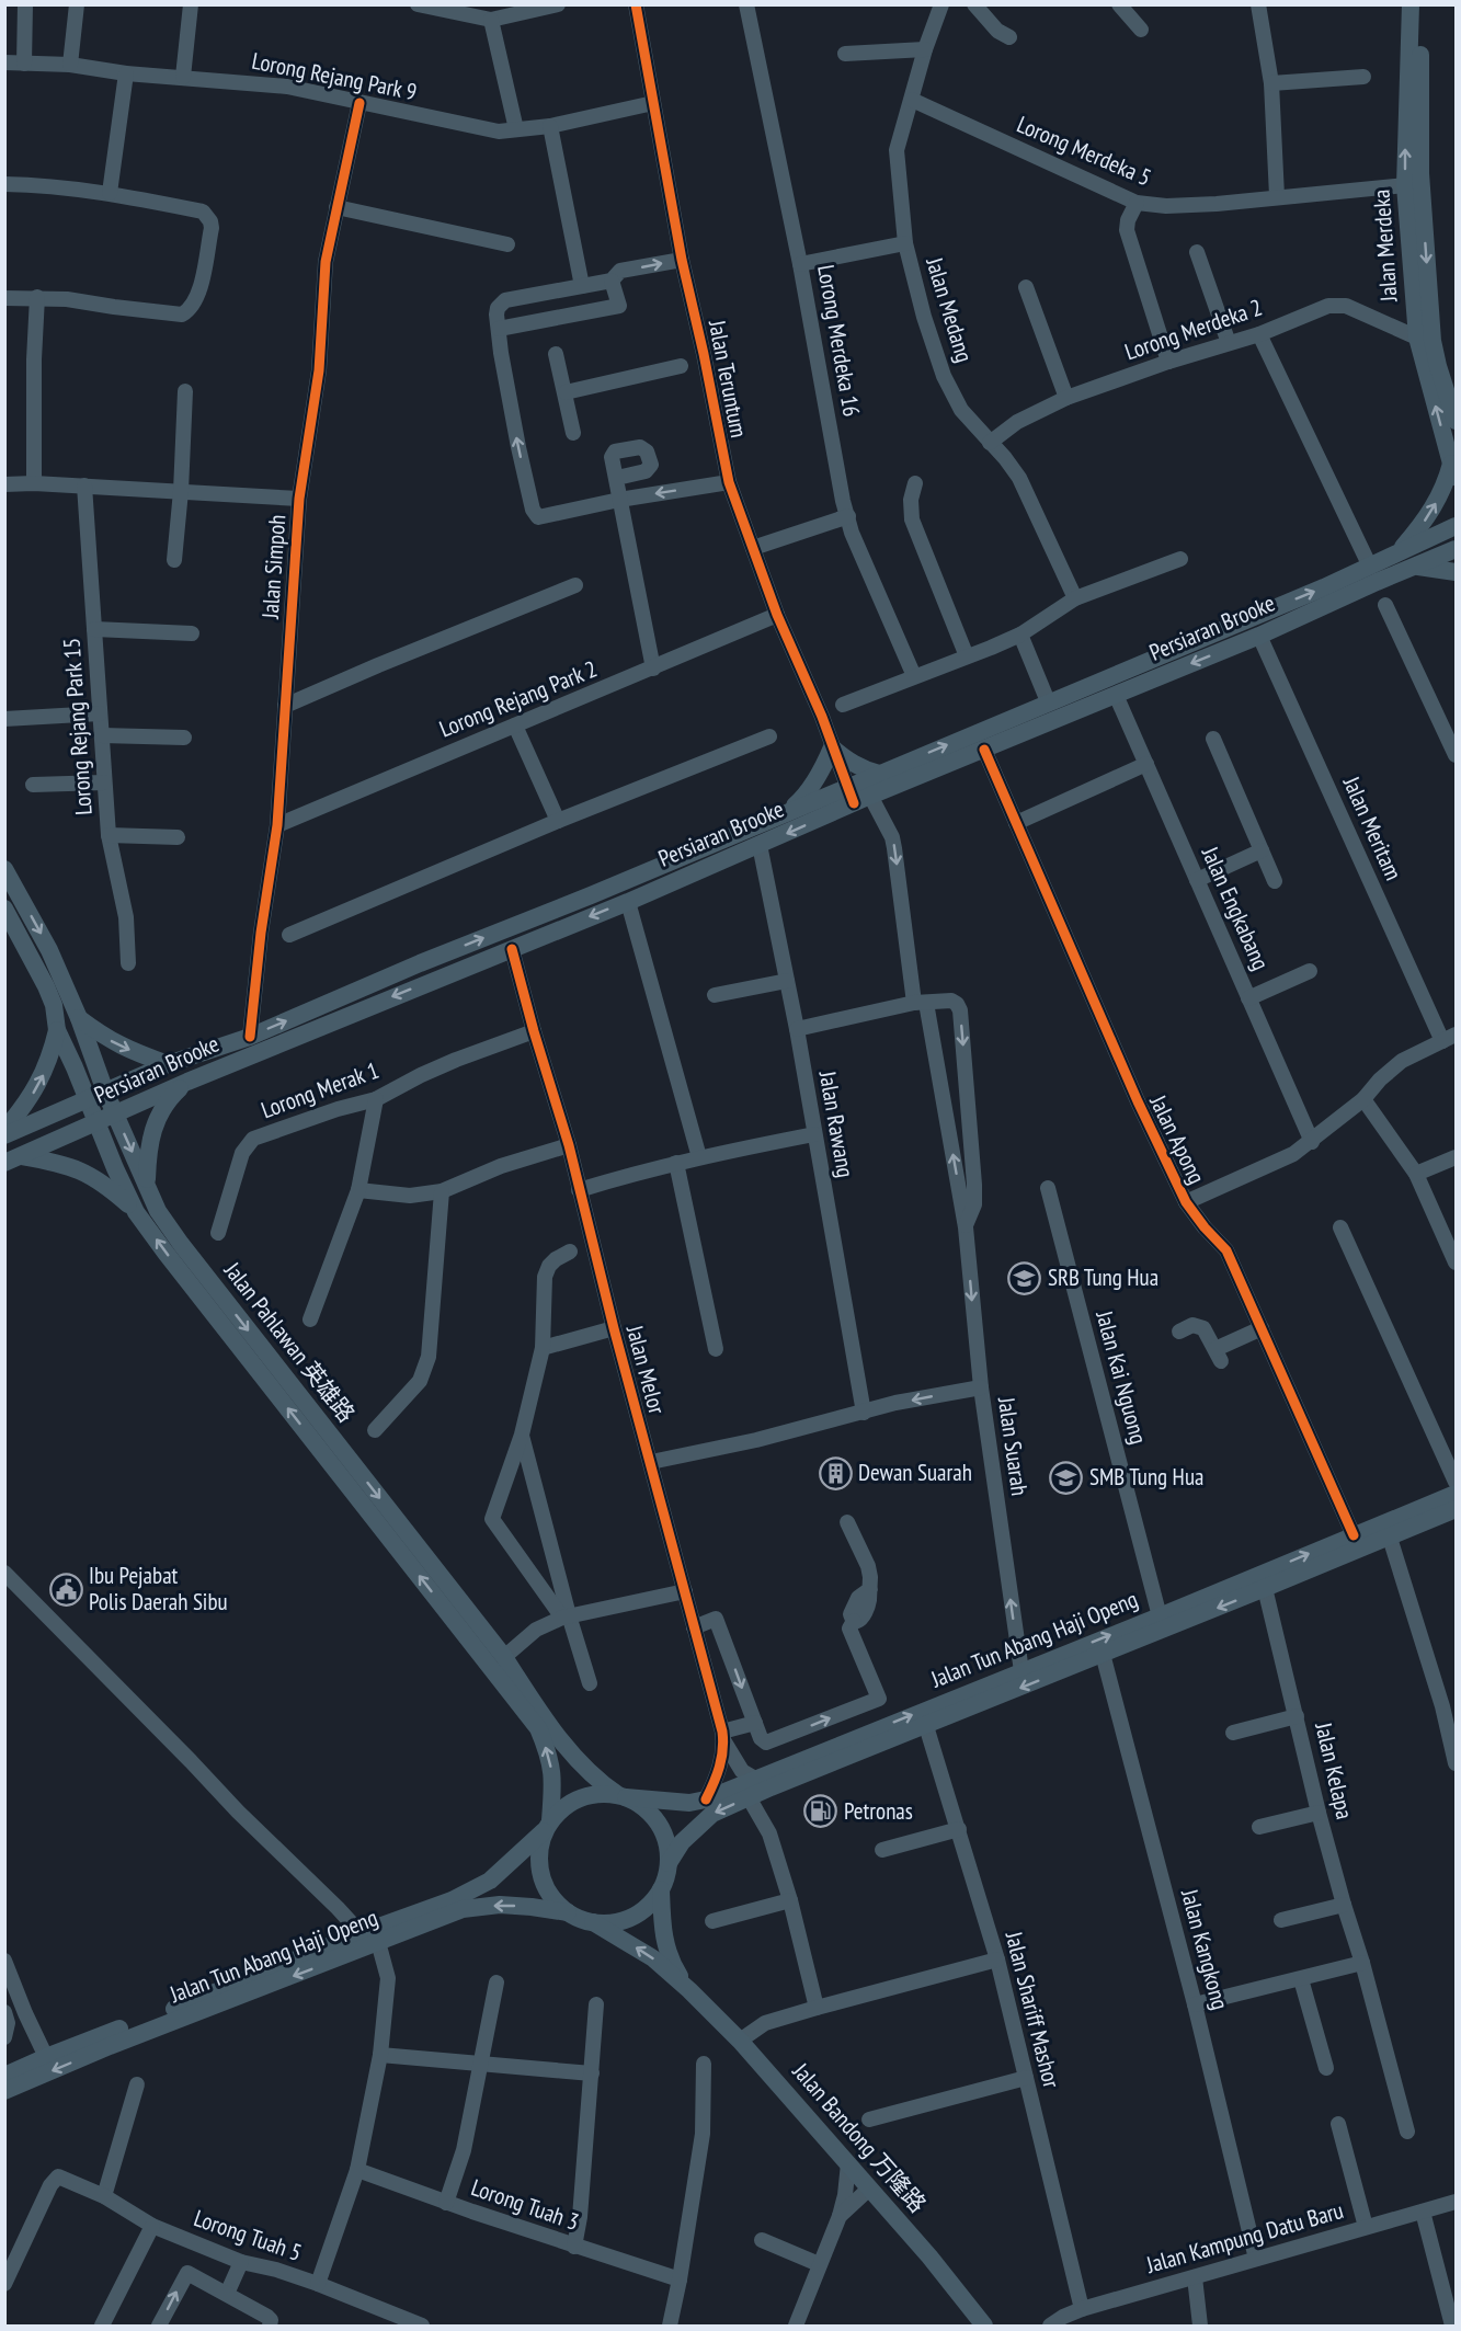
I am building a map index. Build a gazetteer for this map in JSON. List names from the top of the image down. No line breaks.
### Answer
{"streets":{"main road":["Jalan Merdeka","Persiaran Brooke","Jalan Pahlawan 英雄路","Jalan Tun Abang Haji Openg","Jalan Bandong 万隆路"],"street":["Lorong Rejang Park 9","Lorong Merdeka 5","Jalan Medang","Lorong Merdeka 2","Lorong Merdeka 16","Jalan Teruntum","Jalan Simpoh","Lorong Rejang Park 2","Lorong Rejang Park 15","Jalan Meritam","Jalan Engkabang","Lorong Merak 1","Jalan Rawang","Jalan Apong","Jalan Melor","Jalan Kai Nguong","Jalan Suarah","Jalan Kelapa","Jalan Kangkong","Jalan Shariff Mashor","Lorong Tuah 3","Lorong Tuah 5","Jalan Kampung Datu Baru"]},"crossings":[["Lorong Rejang Park 9","Jalan Teruntum"],["Lorong Rejang Park 9","Jalan Simpoh"],["Lorong Merdeka 5","Jalan Merdeka"],["Lorong Merdeka 5","Jalan Medang"],["Jalan Merdeka","Lorong Merdeka 2"],["Jalan Medang","Lorong Merdeka 2"],["Jalan Teruntum","Persiaran Brooke"],["Jalan Teruntum","Lorong Rejang Park 2"],["Jalan Teruntum","Jalan Suarah"],["Jalan Simpoh","Persiaran Brooke"],["Jalan Simpoh","Lorong Rejang Park 2"],["Persiaran Brooke","Jalan Meritam"],["Persiaran Brooke","Jalan Engkabang"],["Persiaran Brooke","Jalan Rawang"],["Persiaran Brooke","Jalan Apong"],["Persiaran Brooke","Jalan Pahlawan 英雄路"],["Persiaran Brooke","Jalan Melor"],["Lorong Merak 1","Jalan Melor"],["Jalan Rawang","Jalan Suarah"],["Jalan Apong","Jalan Tun Abang Haji Openg"],["Jalan Pahlawan 英雄路","Jalan Tun Abang Haji Openg"],["Jalan Pahlawan 英雄路","Jalan Bandong 万隆路"],["Jalan Melor","Jalan Tun Abang Haji Openg"],["Jalan Kai Nguong","Jalan Tun Abang Haji Openg"],["Jalan Suarah","Jalan Tun Abang Haji Openg"],["Jalan Tun Abang Haji Openg","Jalan Kelapa"],["Jalan Tun Abang Haji Openg","Jalan Kangkong"],["Jalan Tun Abang Haji Openg","Jalan Shariff Mashor"],["Jalan Tun Abang Haji Openg","Jalan Bandong 万隆路"],["Jalan Kangkong","Jalan Kampung Datu Baru"],["Jalan Shariff Mashor","Jalan Kampung Datu Baru"]],"places":{"school or university":["SRB Tung Hua","SMB Tung Hua"],"building":["Dewan Suarah"],"public building":["Ibu Pejabat Polis Daerah Sibu"],"fuel station":["Petronas"]}}
